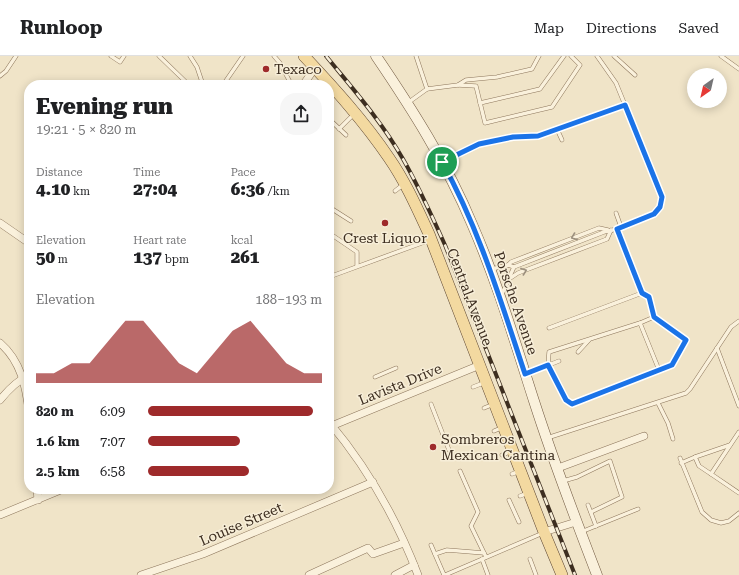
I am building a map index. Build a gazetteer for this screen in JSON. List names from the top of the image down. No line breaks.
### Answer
{"streets":{"main road":["Central Avenue"],"street":["Porsche Avenue","Lavista Drive","Louise Street"]},"crossings":[["Central Avenue","Lavista Drive"]],"places":["Texaco","Crest Liquor","Sombreros Mexican Cantina"],"north":"bottom left","page":{"header":"Runloop","nav":["Map","Directions","Saved"],"heading":["Evening run","19:21 · 5 × 820 m"],"stats":[["Distance","4.10 km"],["Time","27:04"],["Pace","6:36 /km"],["Elevation","50 m"],["Heart rate","137 bpm"],["kcal","261"]],"chart":["Elevation","188–193 m"],"list":[{"name":"820 m","note":"6:09"},{"name":"1.6 km","note":"7:07"},{"name":"2.5 km","note":"6:58"}]}}
